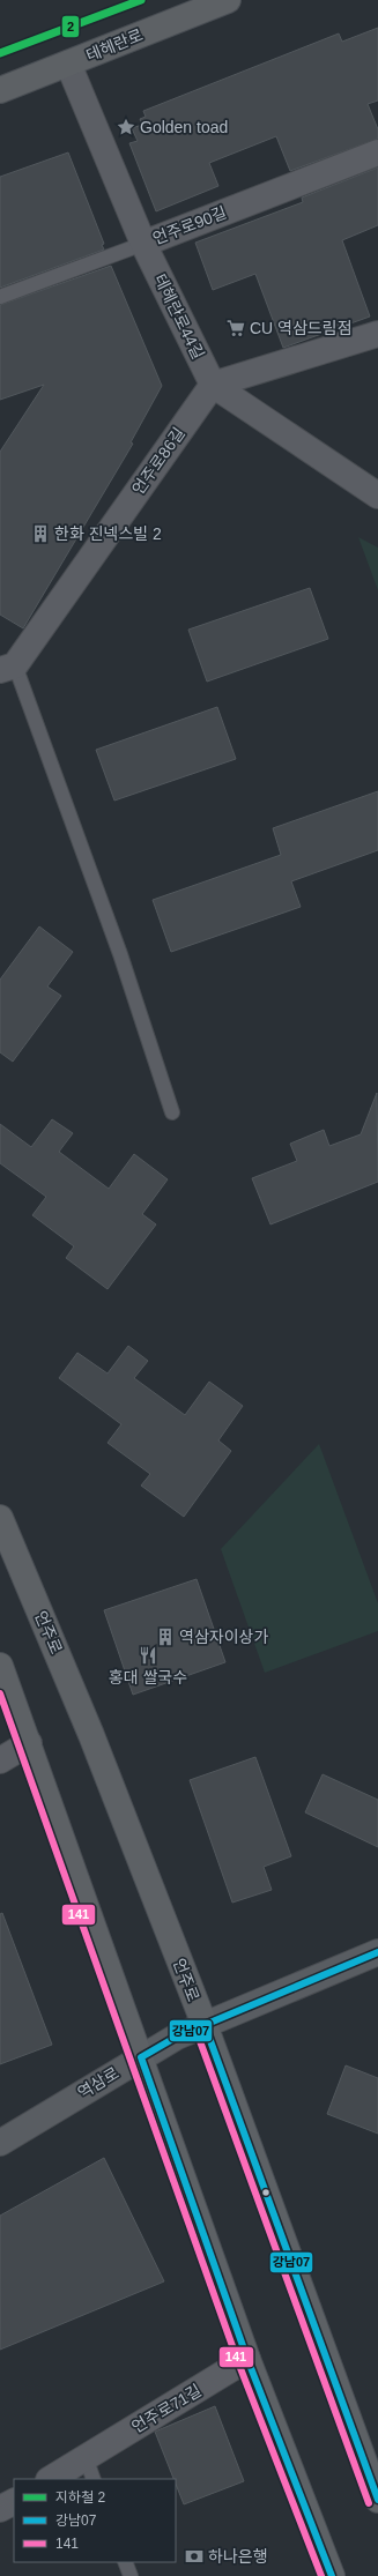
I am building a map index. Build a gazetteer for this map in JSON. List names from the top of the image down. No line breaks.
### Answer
{"streets":{"main road":["테헤란로","언주로","역삼로"],"street":["언주로90길","테헤란로44길","언주로86길","언주로71길"]},"crossings":[["테헤란로","테헤란로44길"],["언주로90길","테헤란로44길"],["테헤란로44길","언주로86길"],["언주로","역삼로"]],"places":{"place":["Golden toad"],"supermarket":["CU 역삼드림점"],"building":["한화 진넥스빌 2","역삼자이상가"],"restaurant":["홍대 쌀국수"],"bank":["하나은행"]},"lines":["metro line 2","transit line 141","transit line 강남07"],"legend":["지하철 2","강남07","141"]}
